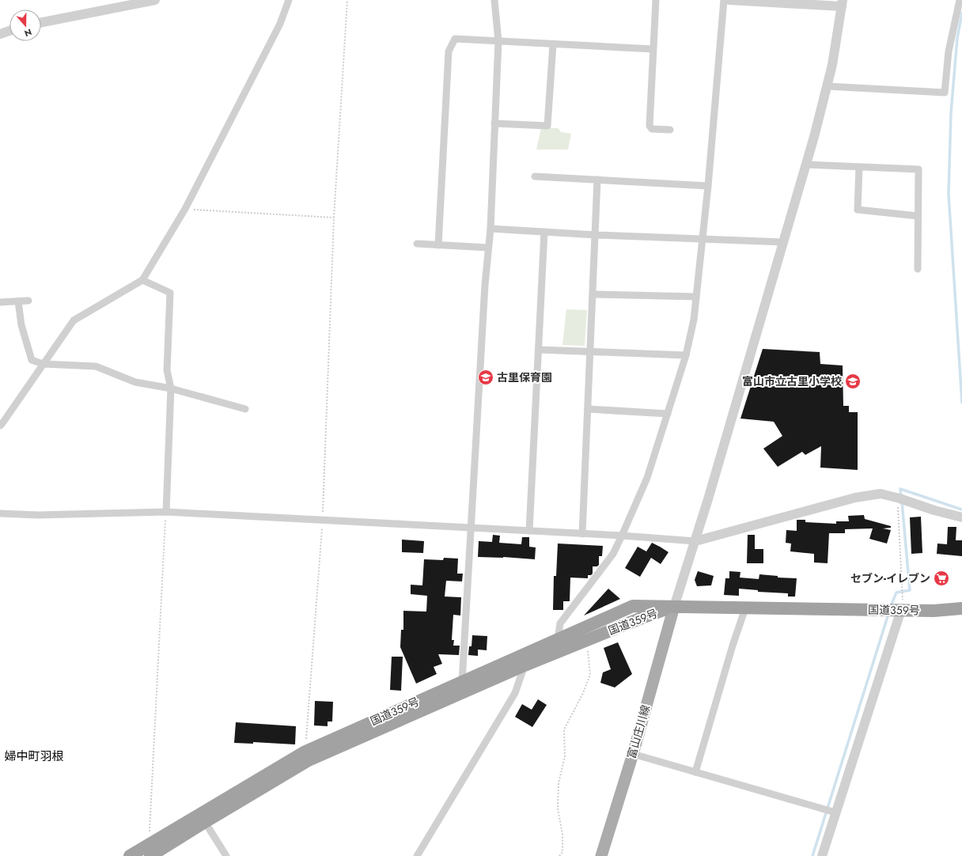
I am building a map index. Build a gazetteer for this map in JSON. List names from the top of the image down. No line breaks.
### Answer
{"streets":{"highway":["国道359号"],"main road":["富山庄川線"]},"crossings":[["国道359号","富山庄川線"]],"districts":["婦中町羽根"],"places":{"school or university":["古里保育園","富山市立古里小学校"],"supermarket":["セブン-イレブン"]},"north":"bottom"}
